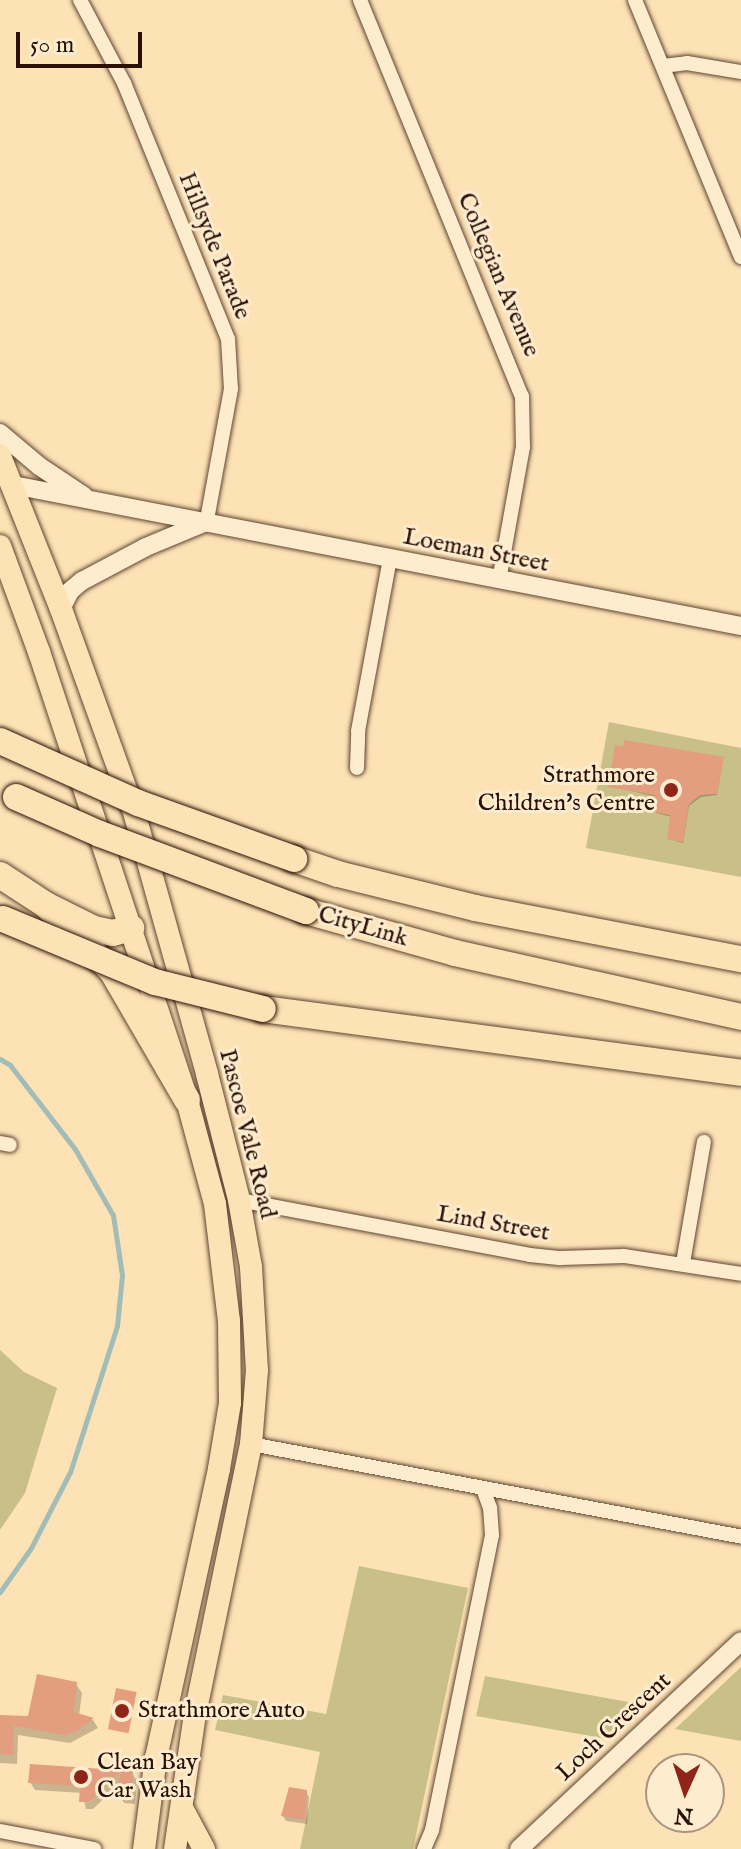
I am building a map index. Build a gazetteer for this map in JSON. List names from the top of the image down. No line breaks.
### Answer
{"streets":{"highway":["CityLink"],"main road":["Pascoe Vale Road"],"street":["Hillsyde Parade","Collegian Avenue","Loeman Street","Lind Street","Loch Crescent"]},"crossings":[["Hillsyde Parade","Loeman Street"],["Collegian Avenue","Loeman Street"],["Loeman Street","Pascoe Vale Road"],["Pascoe Vale Road","Lind Street"]],"places":["Strathmore Children's Centre","Strathmore Auto","Clean Bay Car Wash"],"scale_bar":"50 m","north":"bottom"}
